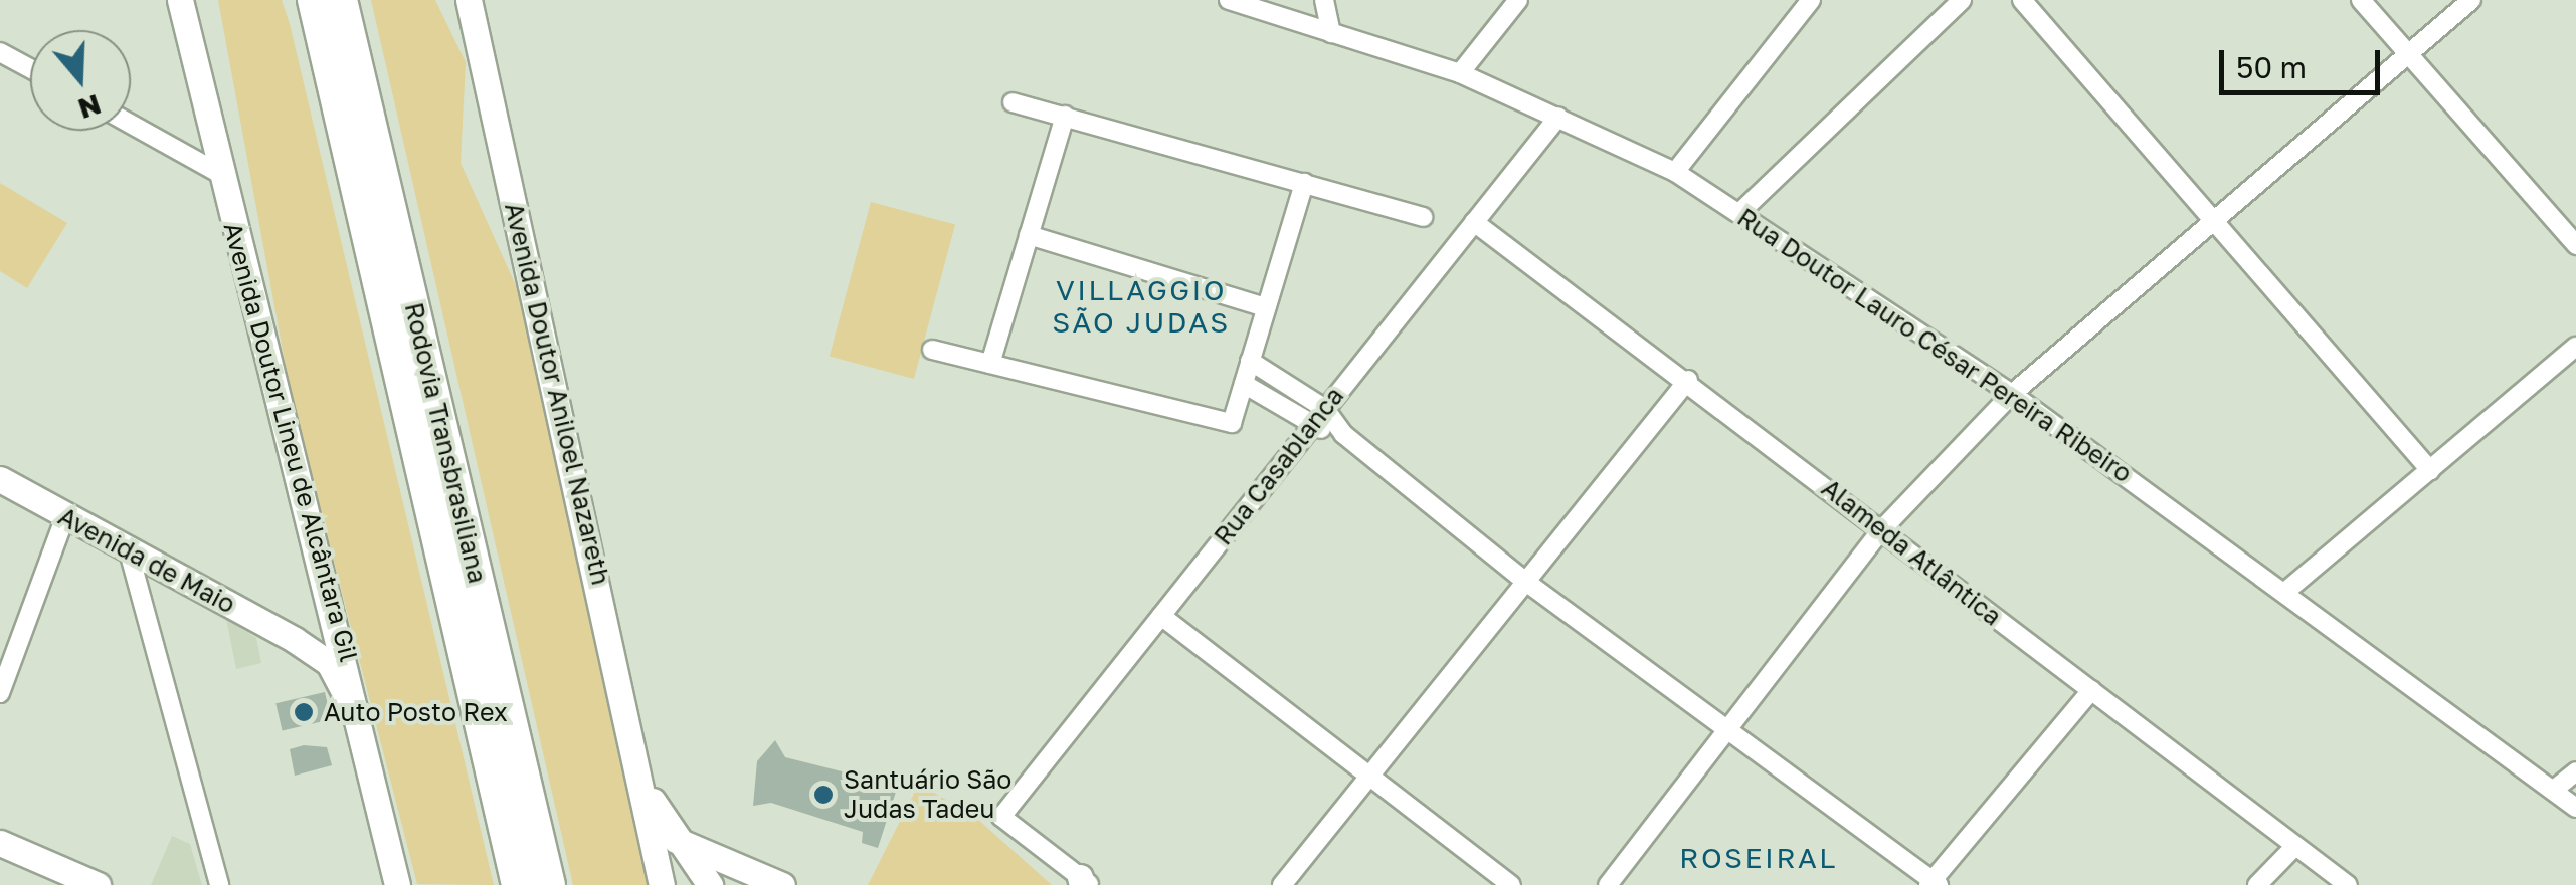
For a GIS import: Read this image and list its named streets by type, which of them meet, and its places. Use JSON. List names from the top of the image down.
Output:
{
  "streets": {
    "highway": ["Rodovia Transbrasiliana"],
    "main road": ["Avenida Doutor Aniloel Nazareth", "Avenida Doutor Lineu de Alcântara Gil", "Avenida de Maio"],
    "street": ["Rua Doutor Lauro César Pereira Ribeiro", "Rua Casablanca", "Alameda Atlântica"]
  },
  "crossings": [
    ["Rua Doutor Lauro César Pereira Ribeiro", "Rua Casablanca"],
    ["Avenida Doutor Lineu de Alcântara Gil", "Avenida de Maio"],
    ["Rua Casablanca", "Alameda Atlântica"]
  ],
  "districts": ["VILLAGGIO SÃO JUDAS", "ROSEIRAL"],
  "places": ["Auto Posto Rex", "Santuário São Judas Tadeu"],
  "scale_bar": "50 m",
  "north": "bottom"
}
